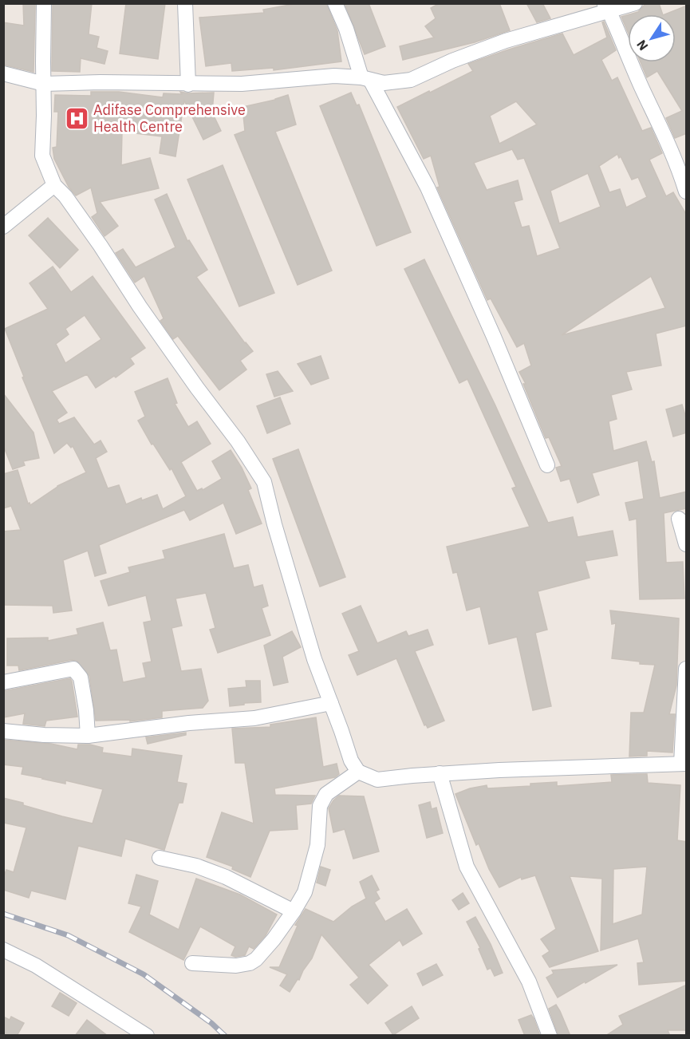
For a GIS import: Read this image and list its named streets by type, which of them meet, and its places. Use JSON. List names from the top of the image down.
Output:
{
  "places": {
    "hospital": ["Adifase Comprehensive Health Centre"]
  },
  "north": "bottom left"
}
